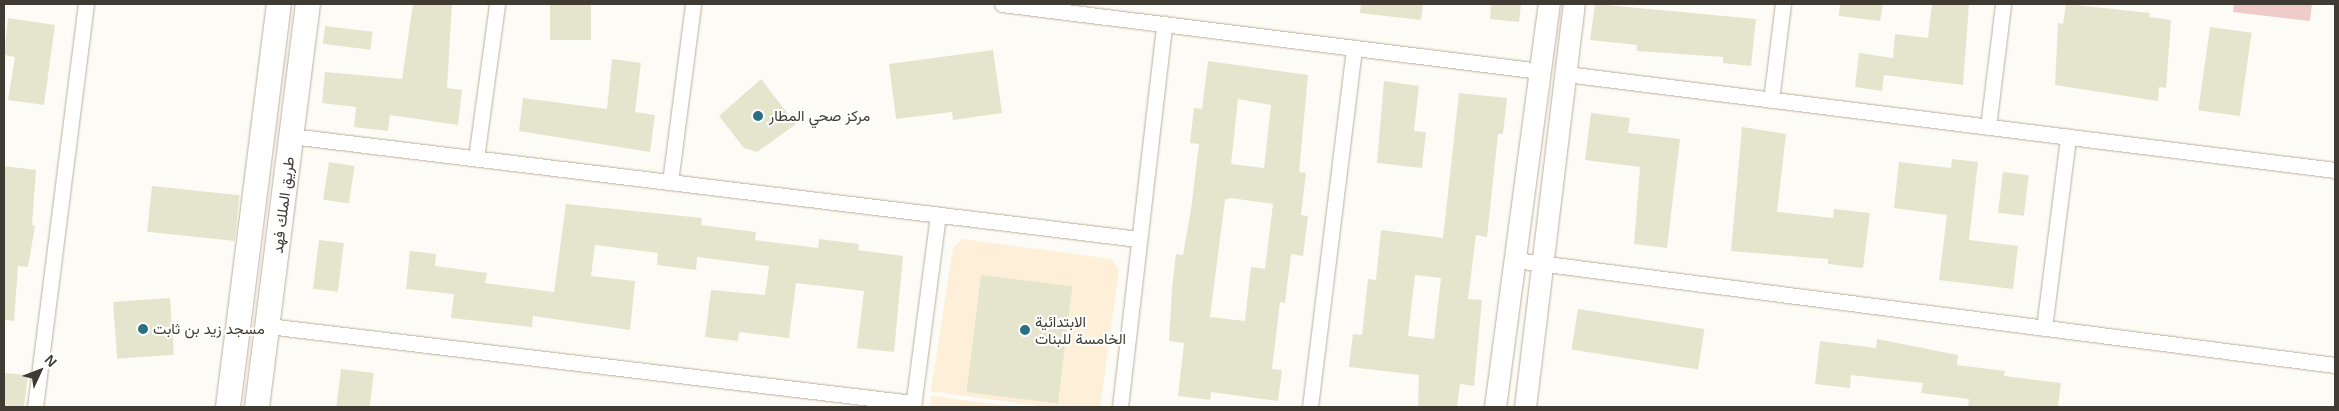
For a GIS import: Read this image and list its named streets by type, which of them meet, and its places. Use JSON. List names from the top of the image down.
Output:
{
  "streets": {
    "main road": ["طريق الملك فهد"]
  },
  "places": ["مركز صحي المطار", "مسجد زيد بن ثابت", "الابتدائية الخامسة للبنات"],
  "north": "top right"
}
